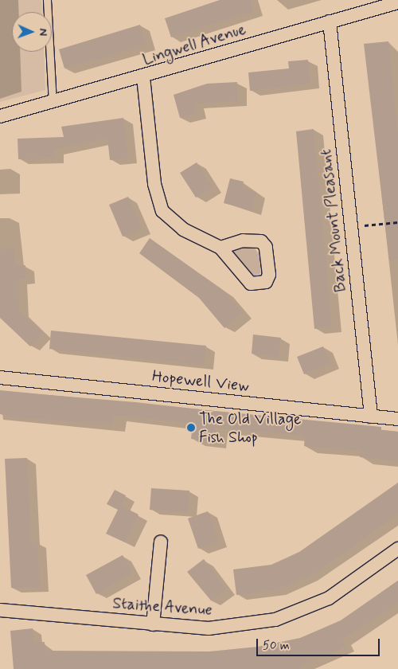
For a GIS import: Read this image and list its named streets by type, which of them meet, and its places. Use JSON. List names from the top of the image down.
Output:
{
  "streets": {
    "street": [
      "Lingwell Avenue",
      "Back Mount Pleasant",
      "Hopewell View",
      "Staithe Avenue"
    ]
  },
  "crossings": [
    ["Lingwell Avenue", "Back Mount Pleasant"],
    ["Back Mount Pleasant", "Hopewell View"]
  ],
  "places": ["The Old Village Fish Shop"],
  "scale_bar": "50 m",
  "north": "right"
}
